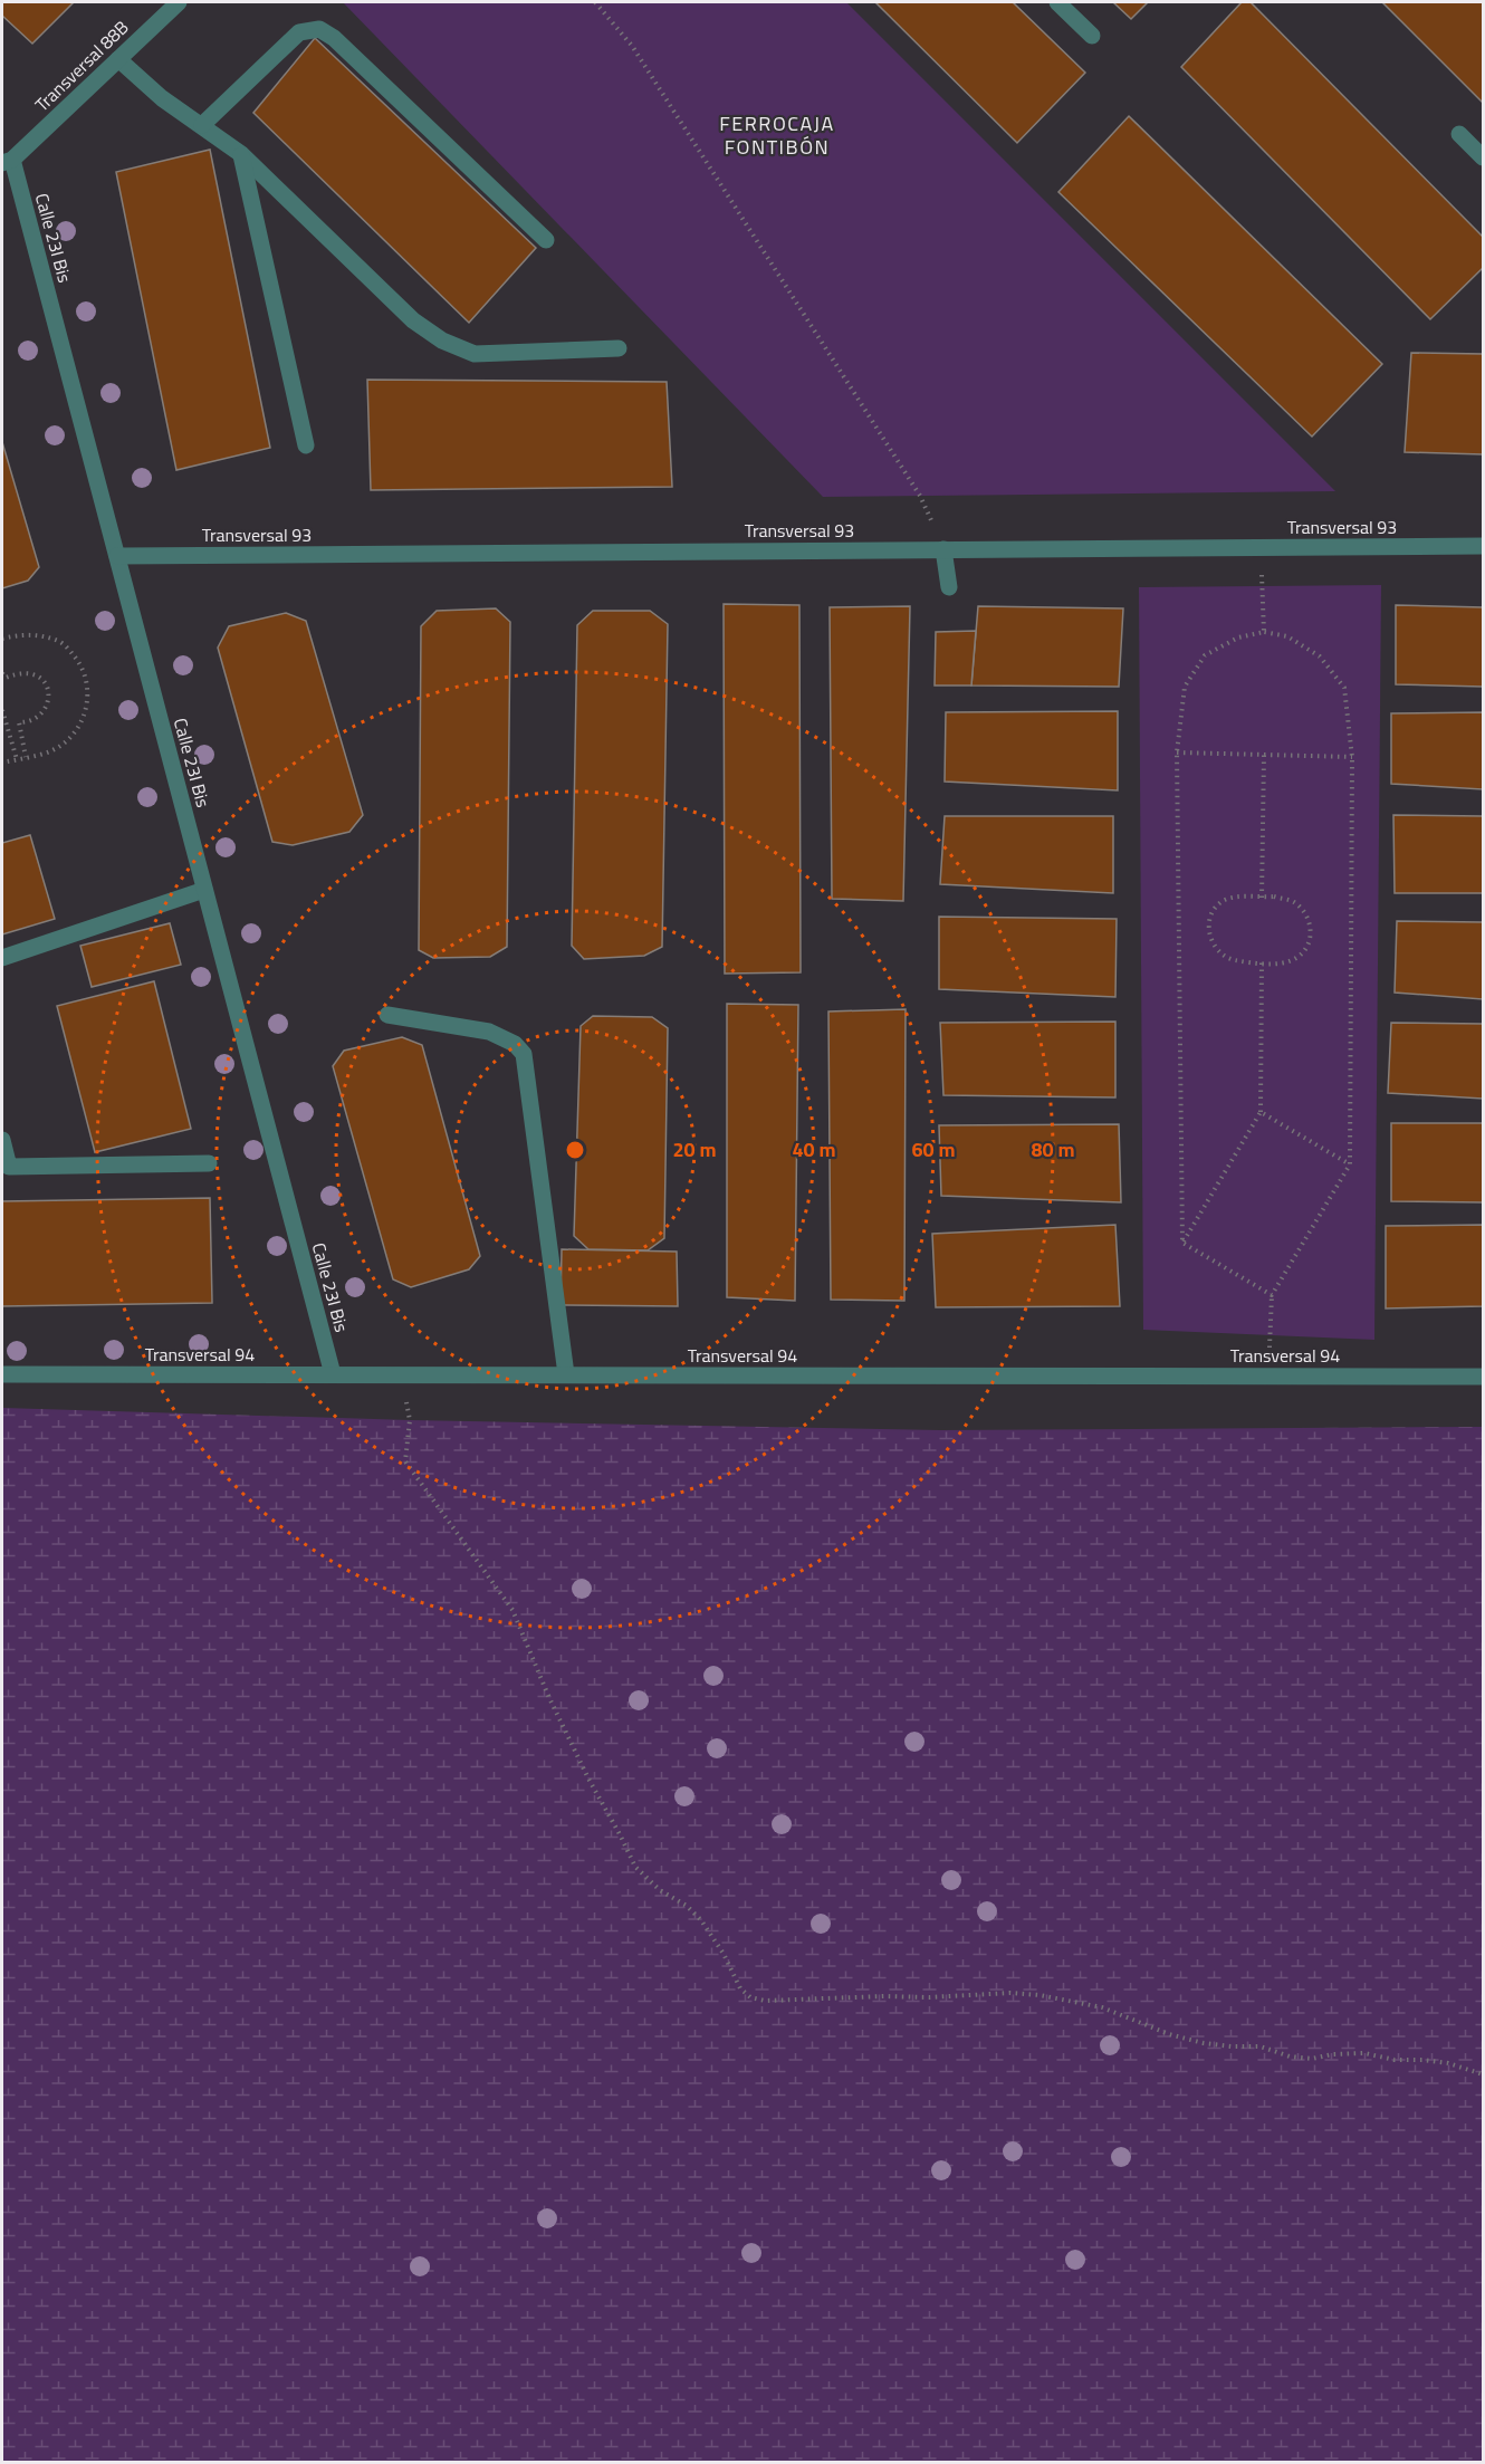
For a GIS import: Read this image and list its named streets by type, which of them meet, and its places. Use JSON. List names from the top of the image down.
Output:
{
  "streets": {
    "street": [
      "Transversal 88B",
      "Calle 23I Bis",
      "Transversal 93",
      "Transversal 94"
    ]
  },
  "crossings": [
    ["Transversal 88B", "Calle 23I Bis"],
    ["Calle 23I Bis", "Transversal 93"],
    ["Calle 23I Bis", "Transversal 94"]
  ],
  "districts": ["FERROCAJA FONTIBÓN"],
  "rings": [
    "20 m",
    "40 m",
    "60 m",
    "80 m"
  ]
}
